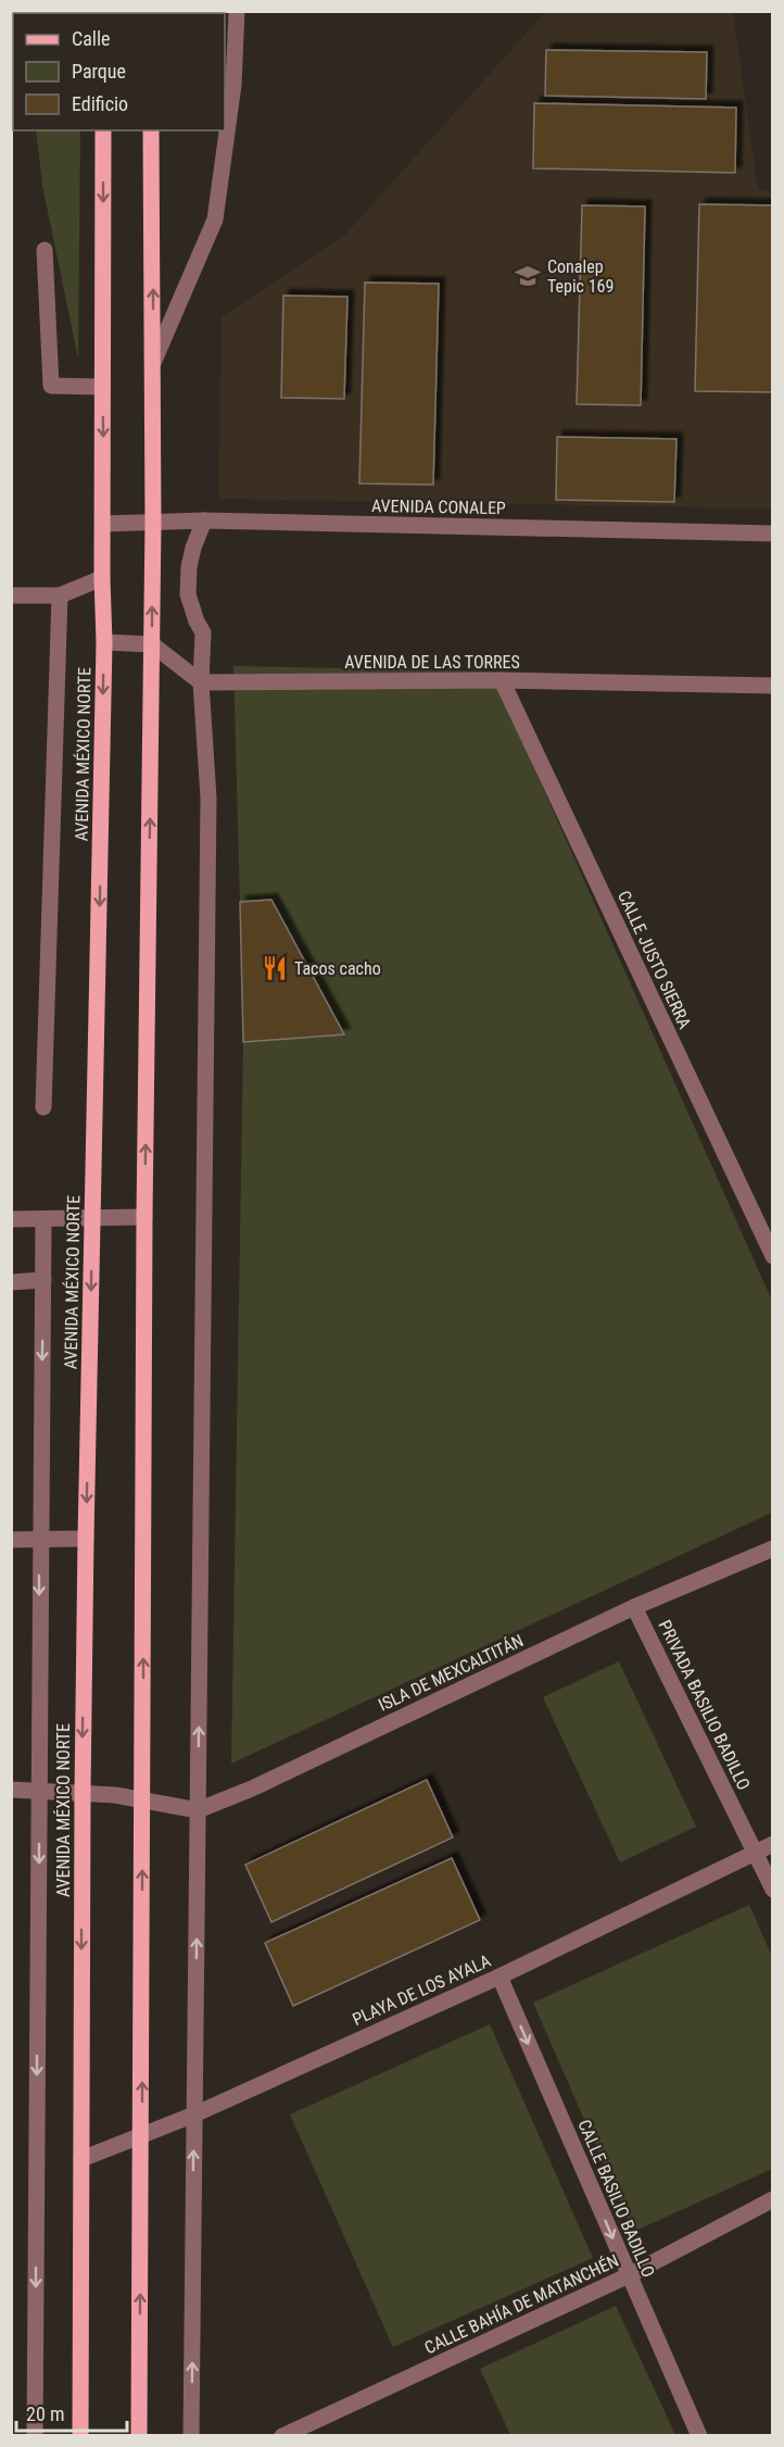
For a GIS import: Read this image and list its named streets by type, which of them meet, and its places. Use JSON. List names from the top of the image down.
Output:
{
  "streets": {
    "main road": ["AVENIDA MÉXICO NORTE"],
    "street": [
      "AVENIDA CONALEP",
      "AVENIDA DE LAS TORRES",
      "CALLE JUSTO SIERRA",
      "ISLA DE MEXCALTITÁN",
      "PRIVADA BASILIO BADILLO",
      "PLAYA DE LOS AYALA",
      "CALLE BASILIO BADILLO",
      "CALLE BAHÍA DE MATANCHÉN"
    ]
  },
  "crossings": [
    ["AVENIDA CONALEP", "AVENIDA MÉXICO NORTE"],
    ["AVENIDA DE LAS TORRES", "CALLE JUSTO SIERRA"],
    ["AVENIDA MÉXICO NORTE", "PLAYA DE LOS AYALA"],
    ["ISLA DE MEXCALTITÁN", "PRIVADA BASILIO BADILLO"],
    ["PRIVADA BASILIO BADILLO", "PLAYA DE LOS AYALA"],
    ["PLAYA DE LOS AYALA", "CALLE BASILIO BADILLO"],
    ["CALLE BASILIO BADILLO", "CALLE BAHÍA DE MATANCHÉN"]
  ],
  "one_way": ["CALLE BASILIO BADILLO"],
  "places": {
    "school or university": ["Conalep Tepic 169"],
    "restaurant": ["Tacos cacho"]
  },
  "legend": ["Calle", "Parque", "Edificio"],
  "scale_bar": "20 m"
}
